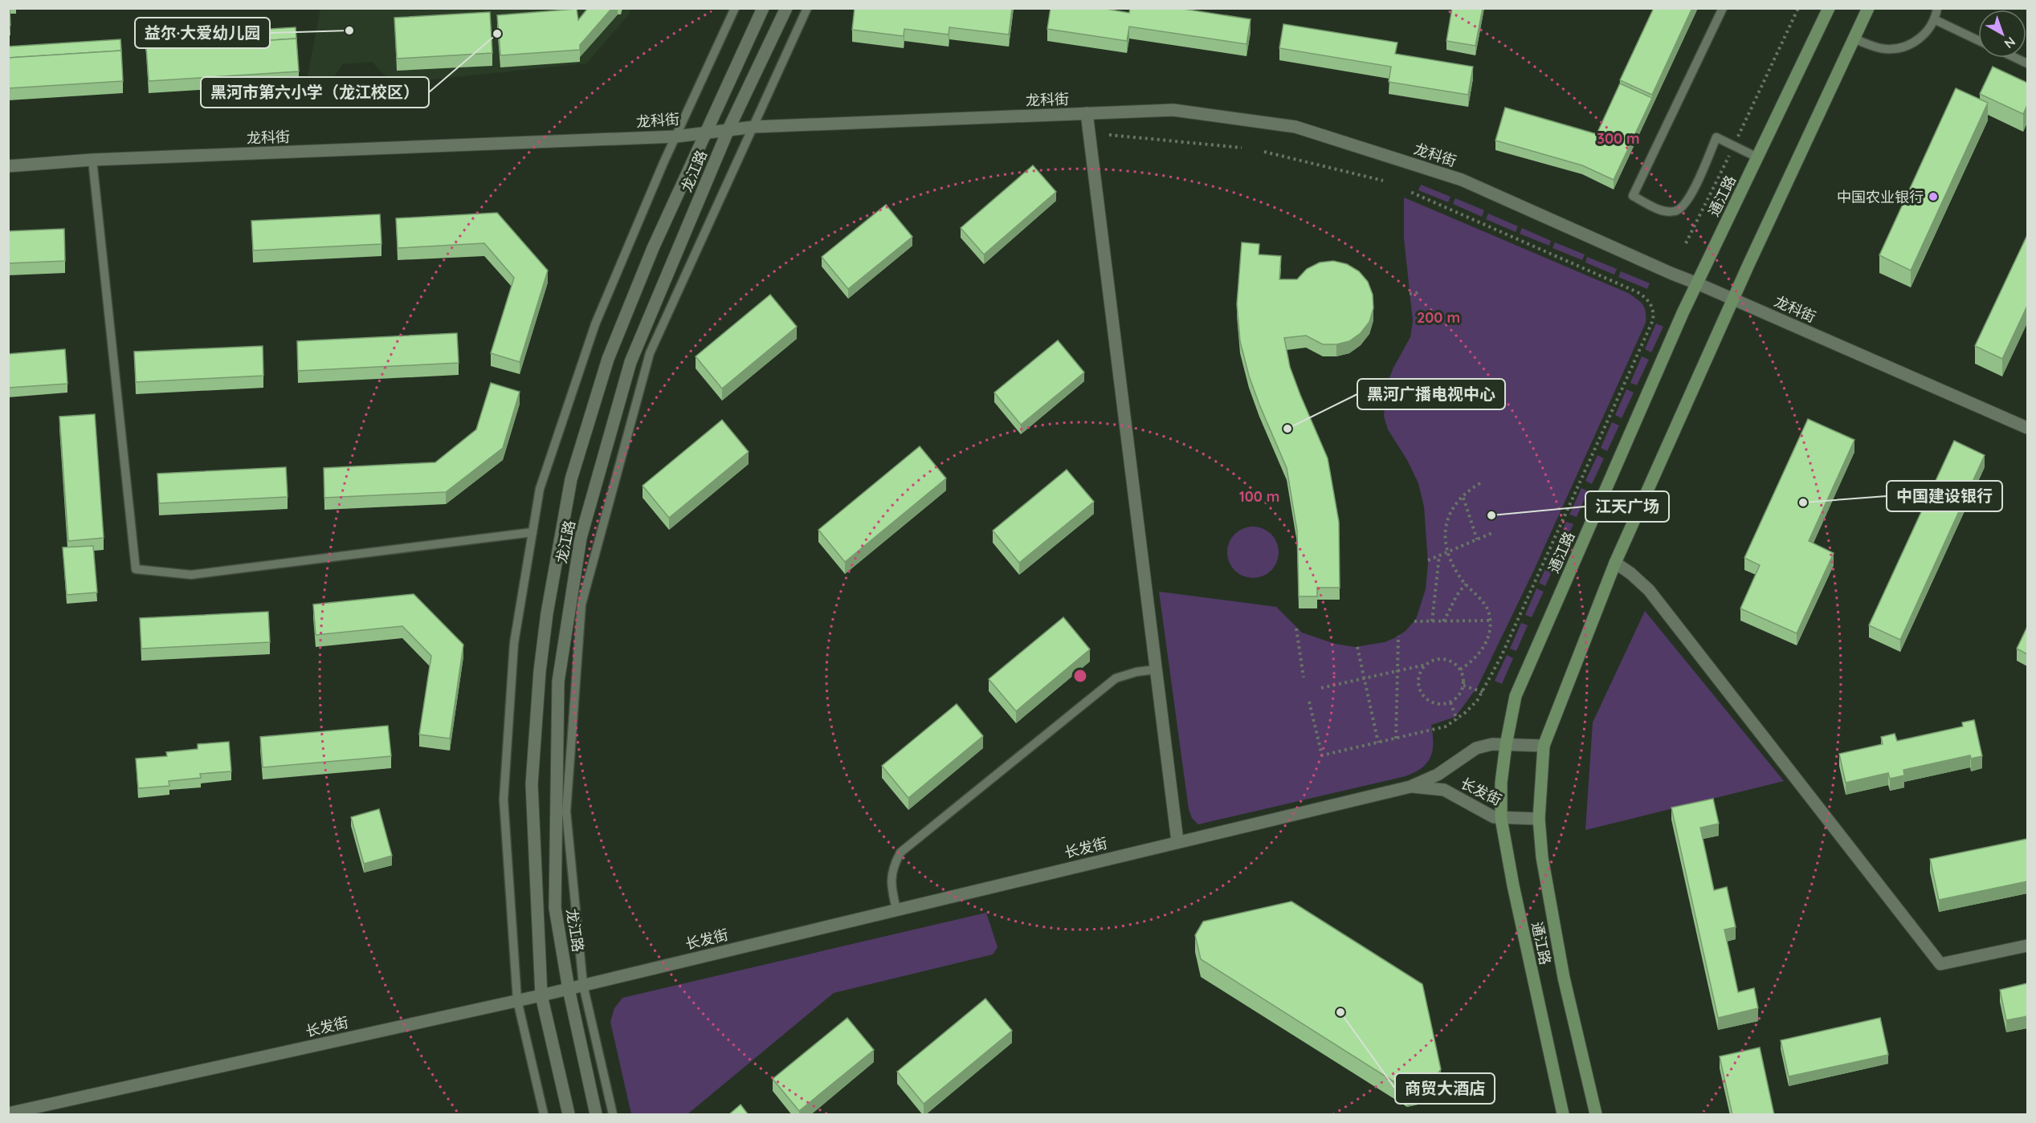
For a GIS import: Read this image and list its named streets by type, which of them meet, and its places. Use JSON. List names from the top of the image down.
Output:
{
  "streets": {
    "main road": ["通江路"],
    "street": ["龙科街", "龙江路", "长发街"]
  },
  "crossings": [
    ["龙科街", "龙江路"],
    ["龙科街", "通江路"],
    ["龙江路", "长发街"],
    ["通江路", "长发街"]
  ],
  "places": [
    "益尔·大爱幼儿园",
    "黑河市第六小学（龙江校区）",
    "中国农业银行",
    "黑河广播电视中心",
    "中国建设银行",
    "江天广场",
    "商贸大酒店"
  ],
  "north": "bottom right",
  "rings": ["300 m", "200 m", "100 m"]
}
